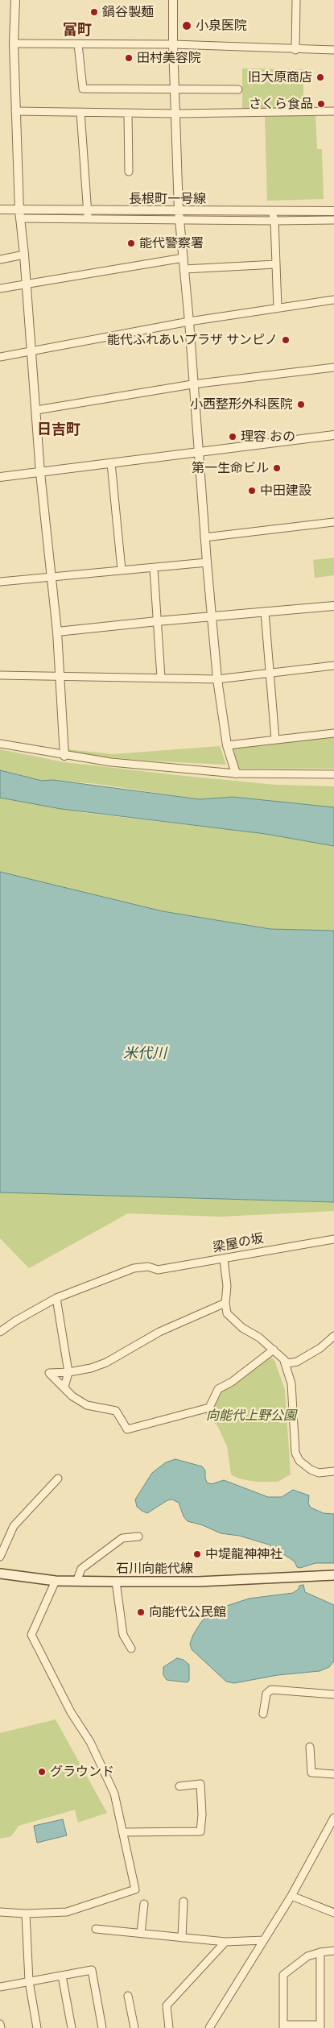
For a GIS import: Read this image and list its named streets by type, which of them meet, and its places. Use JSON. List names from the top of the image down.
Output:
{
  "streets": {
    "main road": ["石川向能代線"],
    "street": ["長根町一号線", "梁屋の坂"]
  },
  "districts": ["富町", "日吉町"],
  "water": ["米代川"],
  "parks": ["向能代上野公園"],
  "places": [
    "鍋谷製麺",
    "小泉医院",
    "田村美容院",
    "旧大原商店",
    "さくら食品",
    "能代警察署",
    "能代ふれあいプラザ サンピノ",
    "小西整形外科医院",
    "理容 おの",
    "第一生命ビル",
    "中田建設",
    "中堤龍神神社",
    "向能代公民館",
    "グラウンド"
  ]
}
